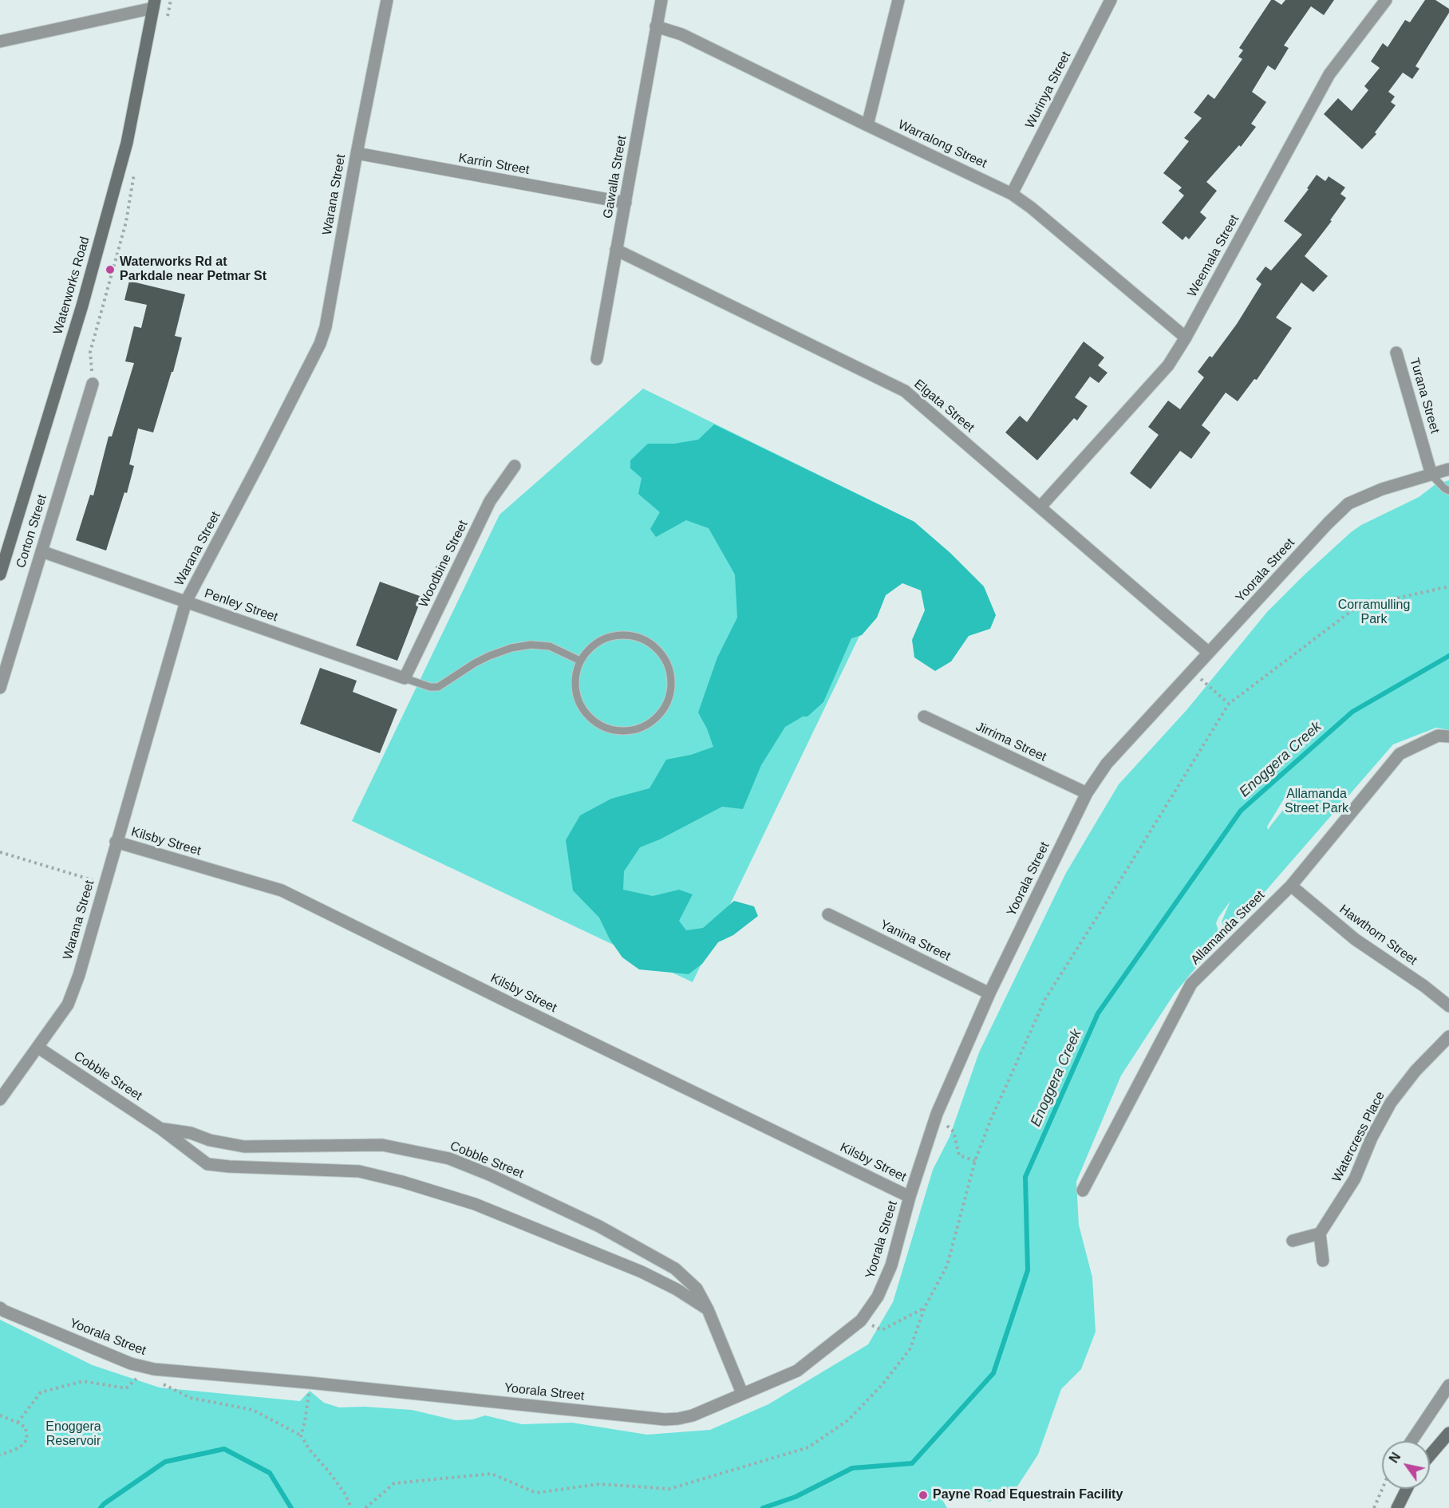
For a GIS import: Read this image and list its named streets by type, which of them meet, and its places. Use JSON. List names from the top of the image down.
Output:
{
  "streets": {
    "main road": ["Waterworks Road"],
    "street": [
      "Wurinya Street",
      "Warralong Street",
      "Karrin Street",
      "Gawalla Street",
      "Warana Street",
      "Weemala Street",
      "Turana Street",
      "Elgata Street",
      "Corton Street",
      "Woodbine Street",
      "Yoorala Street",
      "Penley Street",
      "Jirrima Street",
      "Kilsby Street",
      "Allamanda Street",
      "Hawthorn Street",
      "Yanina Street",
      "Cobble Street",
      "Watercress Place"
    ]
  },
  "crossings": [
    ["Wurinya Street", "Warralong Street"],
    ["Warralong Street", "Gawalla Street"],
    ["Warralong Street", "Weemala Street"],
    ["Karrin Street", "Gawalla Street"],
    ["Karrin Street", "Warana Street"],
    ["Gawalla Street", "Elgata Street"],
    ["Warana Street", "Penley Street"],
    ["Warana Street", "Kilsby Street"],
    ["Warana Street", "Cobble Street"],
    ["Weemala Street", "Elgata Street"],
    ["Turana Street", "Yoorala Street"],
    ["Elgata Street", "Yoorala Street"],
    ["Corton Street", "Penley Street"],
    ["Woodbine Street", "Penley Street"],
    ["Yoorala Street", "Jirrima Street"],
    ["Yoorala Street", "Kilsby Street"],
    ["Yoorala Street", "Yanina Street"],
    ["Yoorala Street", "Cobble Street"],
    ["Allamanda Street", "Hawthorn Street"]
  ],
  "water": ["Enoggera Creek"],
  "parks": ["Corramulling Park", "Allamanda Street Park", "Enoggera Reservoir"],
  "places": ["Waterworks Rd at Parkdale near Petmar St", "Payne Road Equestrain Facility"],
  "north": "top left"
}
